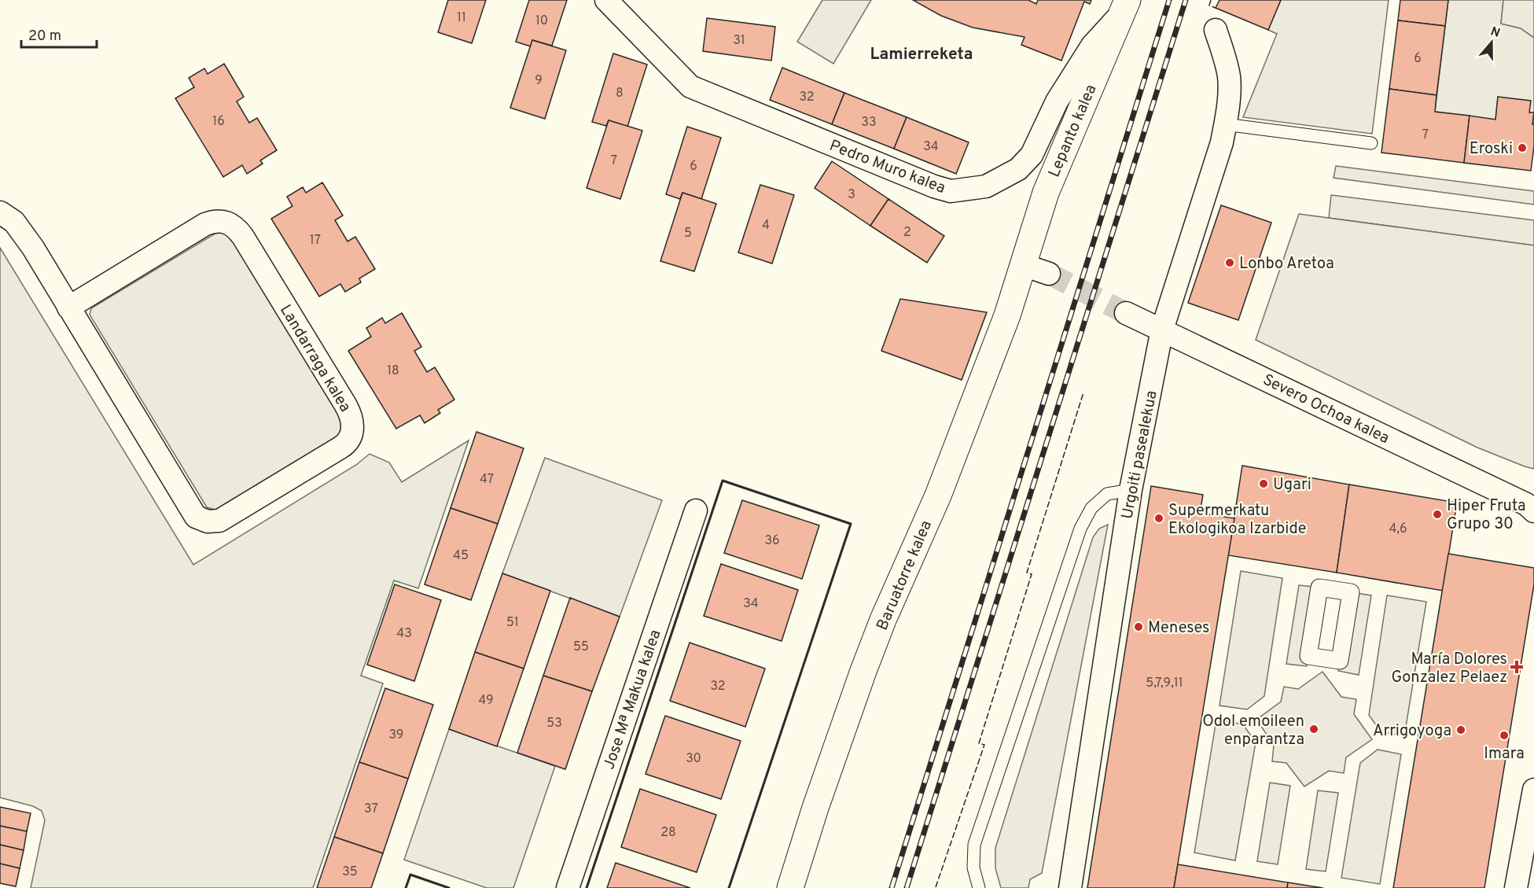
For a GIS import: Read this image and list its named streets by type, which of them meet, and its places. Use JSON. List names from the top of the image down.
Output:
{
  "streets": {
    "main road": ["Lepanto kalea", "Baruatorre kalea"],
    "street": [
      "Pedro Muro kalea",
      "Landarraga kalea",
      "Severo Ochoa kalea",
      "Urgoiti pasealekua",
      "Jose Mª Makua kalea"
    ]
  },
  "crossings": [
    ["Lepanto kalea", "Pedro Muro kalea"],
    ["Lepanto kalea", "Baruatorre kalea"],
    ["Severo Ochoa kalea", "Urgoiti pasealekua"]
  ],
  "districts": ["Lamierreketa"],
  "places": {
    "other": [
      "Eroski",
      "Lonbo Aretoa",
      "Ugari",
      "Hiper Fruta Grupo 30",
      "Supermerkatu Ekologikoa Izarbide",
      "Meneses",
      "Odol emoileen enparantza",
      "Arrigoyoga",
      "Imara"
    ],
    "health": ["María Dolores Gonzalez Pelaez"]
  },
  "house_numbers": [
    "11",
    "10",
    "31",
    "6",
    "9",
    "8",
    "32",
    "16",
    "33",
    "7",
    "34",
    "7",
    "6",
    "3",
    "4",
    "2",
    "5",
    "17",
    "18",
    "47",
    "4,6",
    "36",
    "45",
    "34",
    "51",
    "43",
    "55",
    "5,7,9,11",
    "32",
    "49",
    "53",
    "39",
    "30",
    "37",
    "28",
    "35"
  ],
  "scale_bar": "20 m",
  "north": "top"
}
